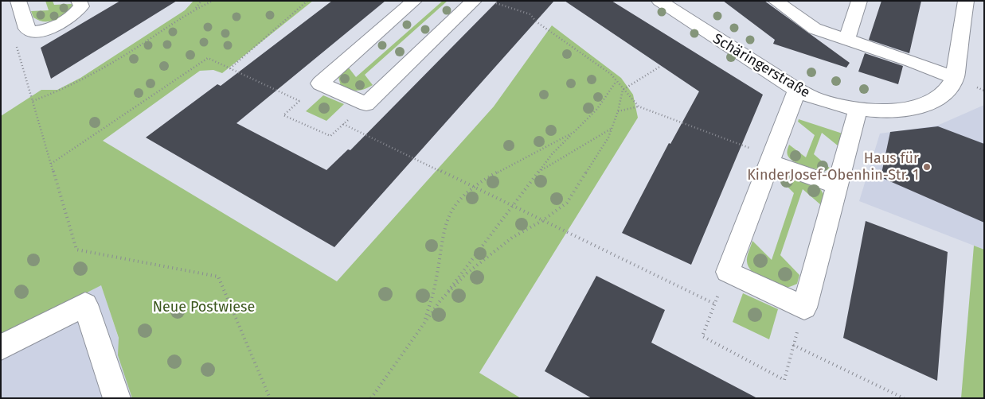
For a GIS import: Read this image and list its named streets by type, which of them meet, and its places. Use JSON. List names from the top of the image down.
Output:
{
  "streets": {
    "street": ["Schäringerstraße"]
  },
  "parks": ["Neue Postwiese"],
  "places": ["Haus für KinderJosef-Obenhin-Str. 1"]
}
